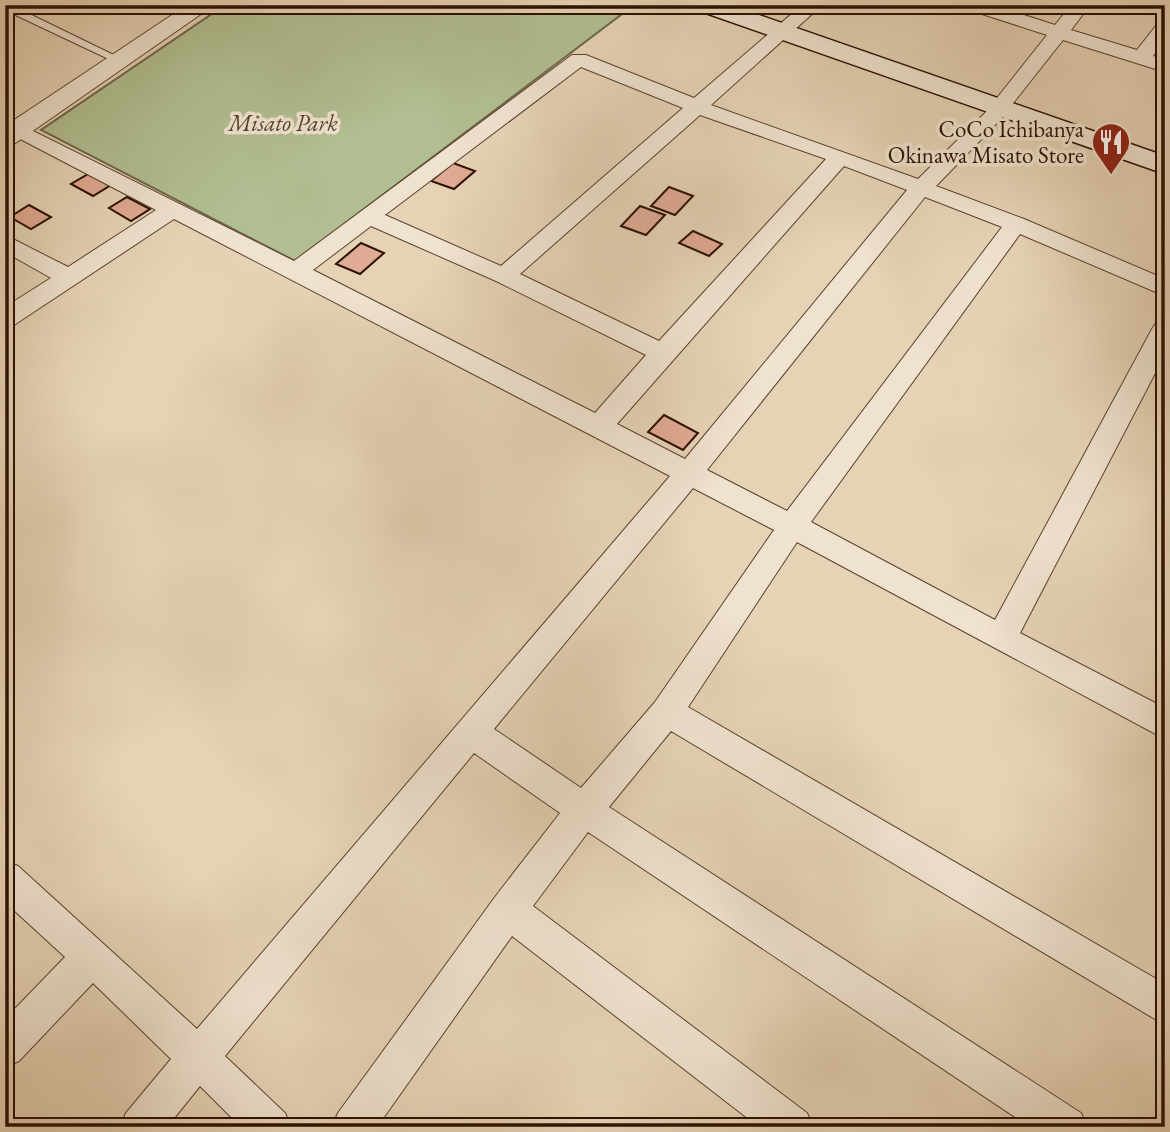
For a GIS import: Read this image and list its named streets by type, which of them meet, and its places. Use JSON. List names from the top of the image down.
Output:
{
  "parks": ["Misato Park"],
  "places": {
    "restaurant": ["CoCo Ichibanya Okinawa Misato Store"]
  }
}
